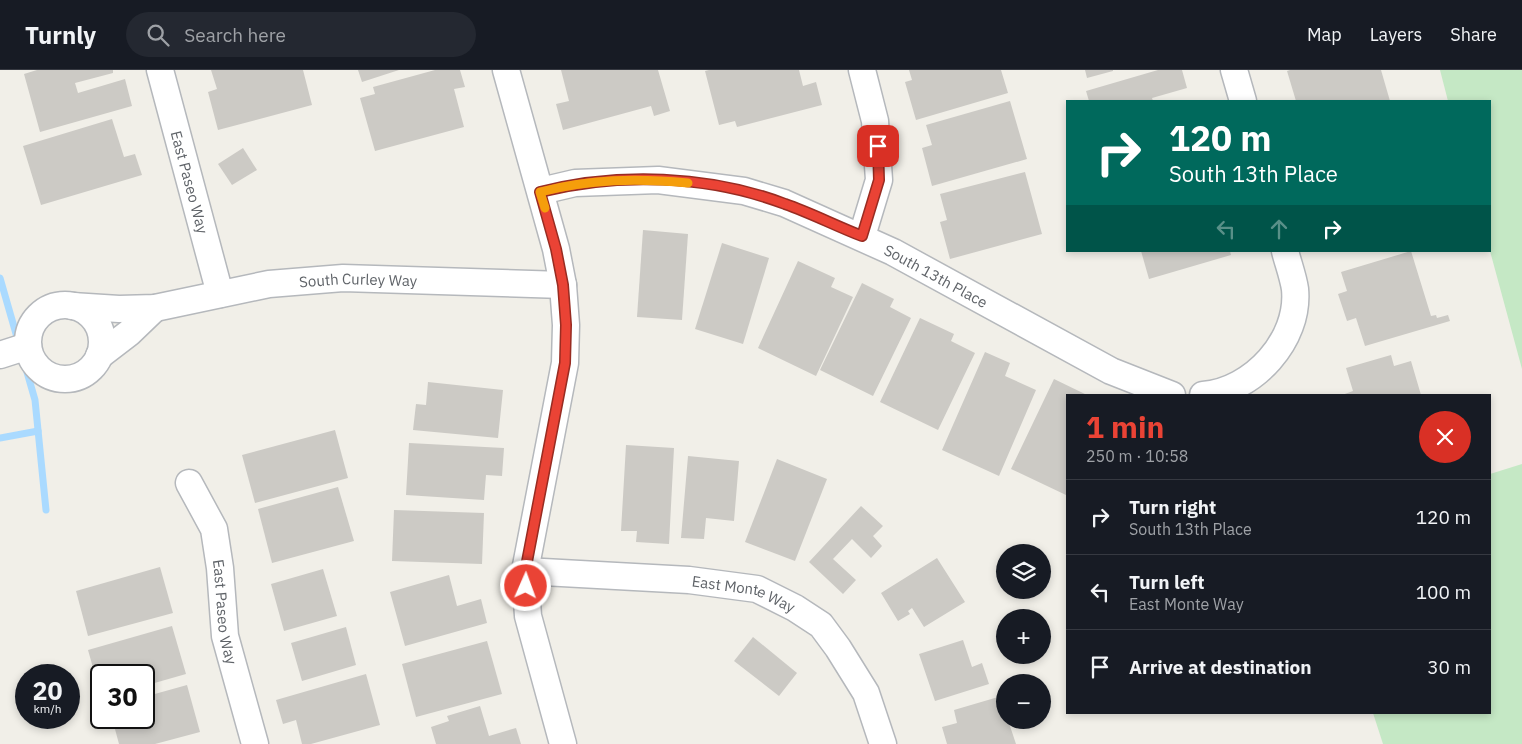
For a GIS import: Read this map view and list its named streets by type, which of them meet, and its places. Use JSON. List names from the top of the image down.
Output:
{
  "streets": {
    "street": [
      "East Paseo Way",
      "South 13th Place",
      "South Curley Way",
      "East Monte Way"
    ]
  },
  "crossings": [
    ["East Paseo Way", "South Curley Way"]
  ],
  "page": {
    "header": "Turnly",
    "search": "Search here",
    "nav": ["Map", "Layers", "Share"],
    "turn": ["120 m", "South 13th Place"],
    "heading": ["1 min", "250 m · 10:58"],
    "list": [
      {
        "name": "Turn right",
        "note": "South 13th Place",
        "value": "120 m"
      },
      {
        "name": "Turn left",
        "note": "East Monte Way",
        "value": "100 m"
      },
      {
        "name": "Arrive at destination",
        "value": "30 m"
      }
    ],
    "map_buttons": ["+", "−"],
    "speed": "20 km/h",
    "limit": "30"
  }
}
